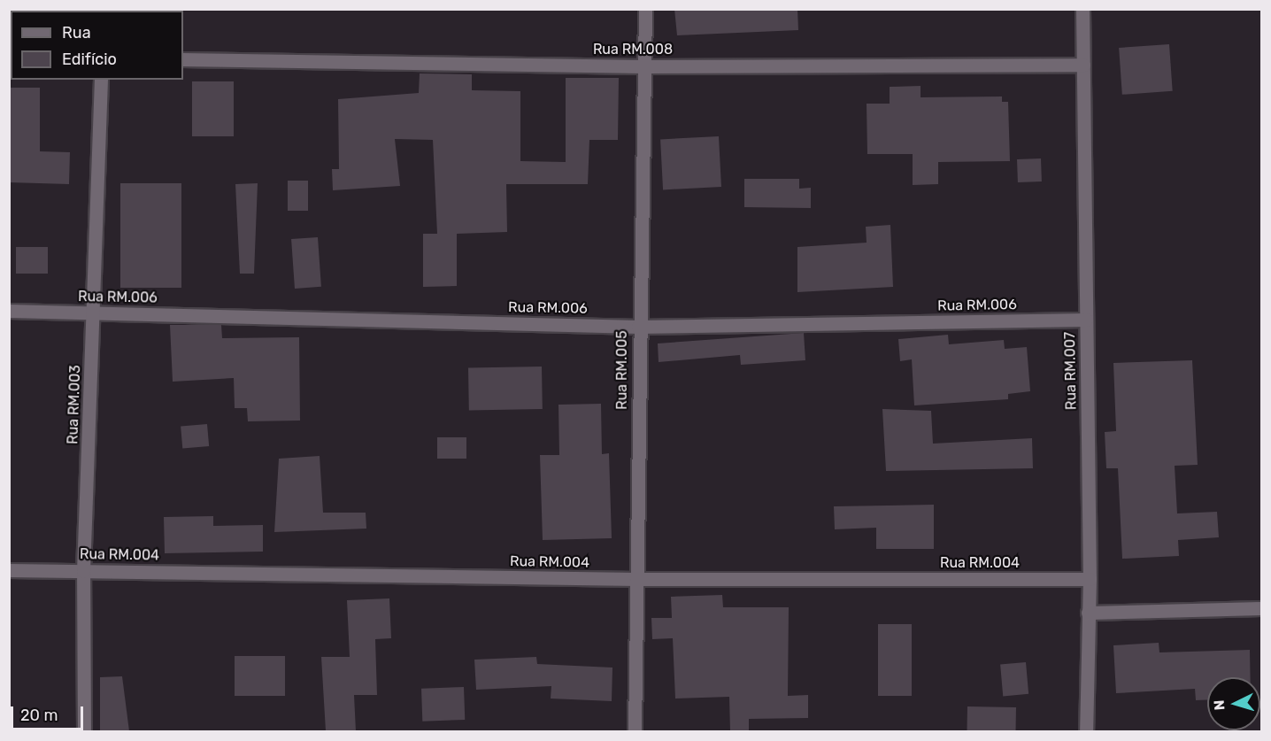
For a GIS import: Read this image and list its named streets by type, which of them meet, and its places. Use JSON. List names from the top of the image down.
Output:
{
  "streets": {
    "street": [
      "Rua RM.008",
      "Rua RM.006",
      "Rua RM.005",
      "Rua RM.007",
      "Rua RM.003",
      "Rua RM.004"
    ]
  },
  "crossings": [
    ["Rua RM.008", "Rua RM.005"],
    ["Rua RM.008", "Rua RM.007"],
    ["Rua RM.006", "Rua RM.005"],
    ["Rua RM.006", "Rua RM.007"],
    ["Rua RM.006", "Rua RM.003"],
    ["Rua RM.005", "Rua RM.004"],
    ["Rua RM.007", "Rua RM.004"],
    ["Rua RM.003", "Rua RM.004"]
  ],
  "legend": ["Rua", "Edifício"],
  "scale_bar": "20 m",
  "north": "left"
}
